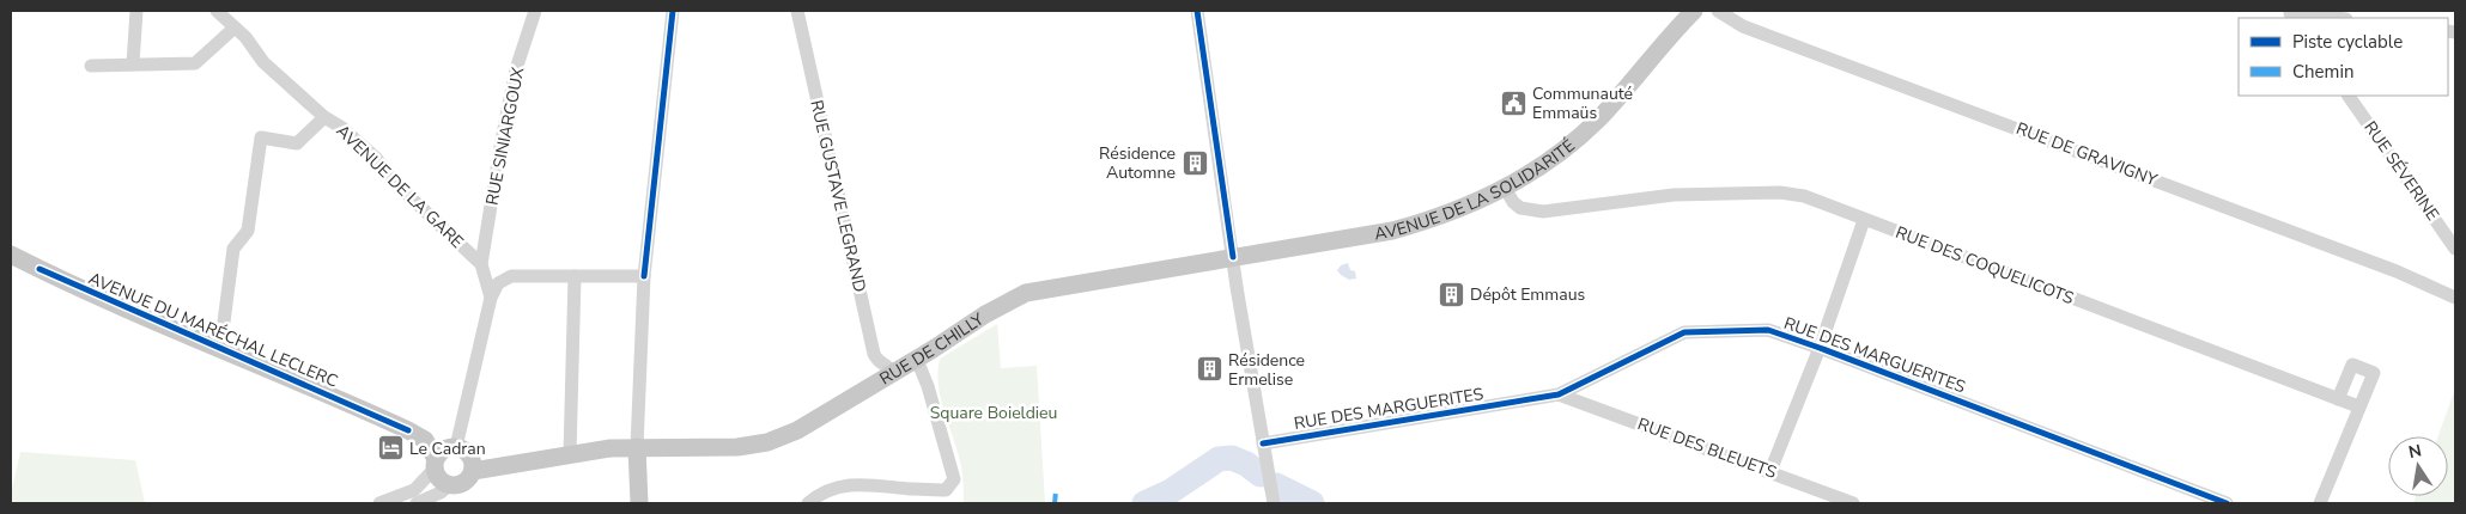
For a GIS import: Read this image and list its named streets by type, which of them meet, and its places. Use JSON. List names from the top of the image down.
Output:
{
  "streets": {
    "main road": ["AVENUE DE LA SOLIDARITÉ", "AVENUE DU MARÉCHAL LECLERC", "RUE DE CHILLY"],
    "street": [
      "RUE SINIARGOUX",
      "RUE DE GRAVIGNY",
      "RUE SÉVERINE",
      "AVENUE DE LA GARE",
      "RUE GUSTAVE LEGRAND",
      "RUE DES COQUELICOTS",
      "RUE DES MARGUERITES",
      "RUE DES BLEUETS"
    ]
  },
  "crossings": [
    ["RUE SINIARGOUX", "AVENUE DE LA GARE"],
    ["AVENUE DE LA SOLIDARITÉ", "RUE DES COQUELICOTS"],
    ["AVENUE DE LA SOLIDARITÉ", "RUE DE CHILLY"],
    ["RUE GUSTAVE LEGRAND", "RUE DE CHILLY"],
    ["RUE DES MARGUERITES", "RUE DES BLEUETS"]
  ],
  "parks": ["Square Boieldieu"],
  "places": {
    "public building": ["Communauté Emmaüs"],
    "building": ["Résidence Automne", "Dépôt Emmaus", "Résidence Ermelise"],
    "hotel": ["Le Cadran"]
  },
  "legend": ["Piste cyclable", "Chemin"],
  "north": "top"
}
